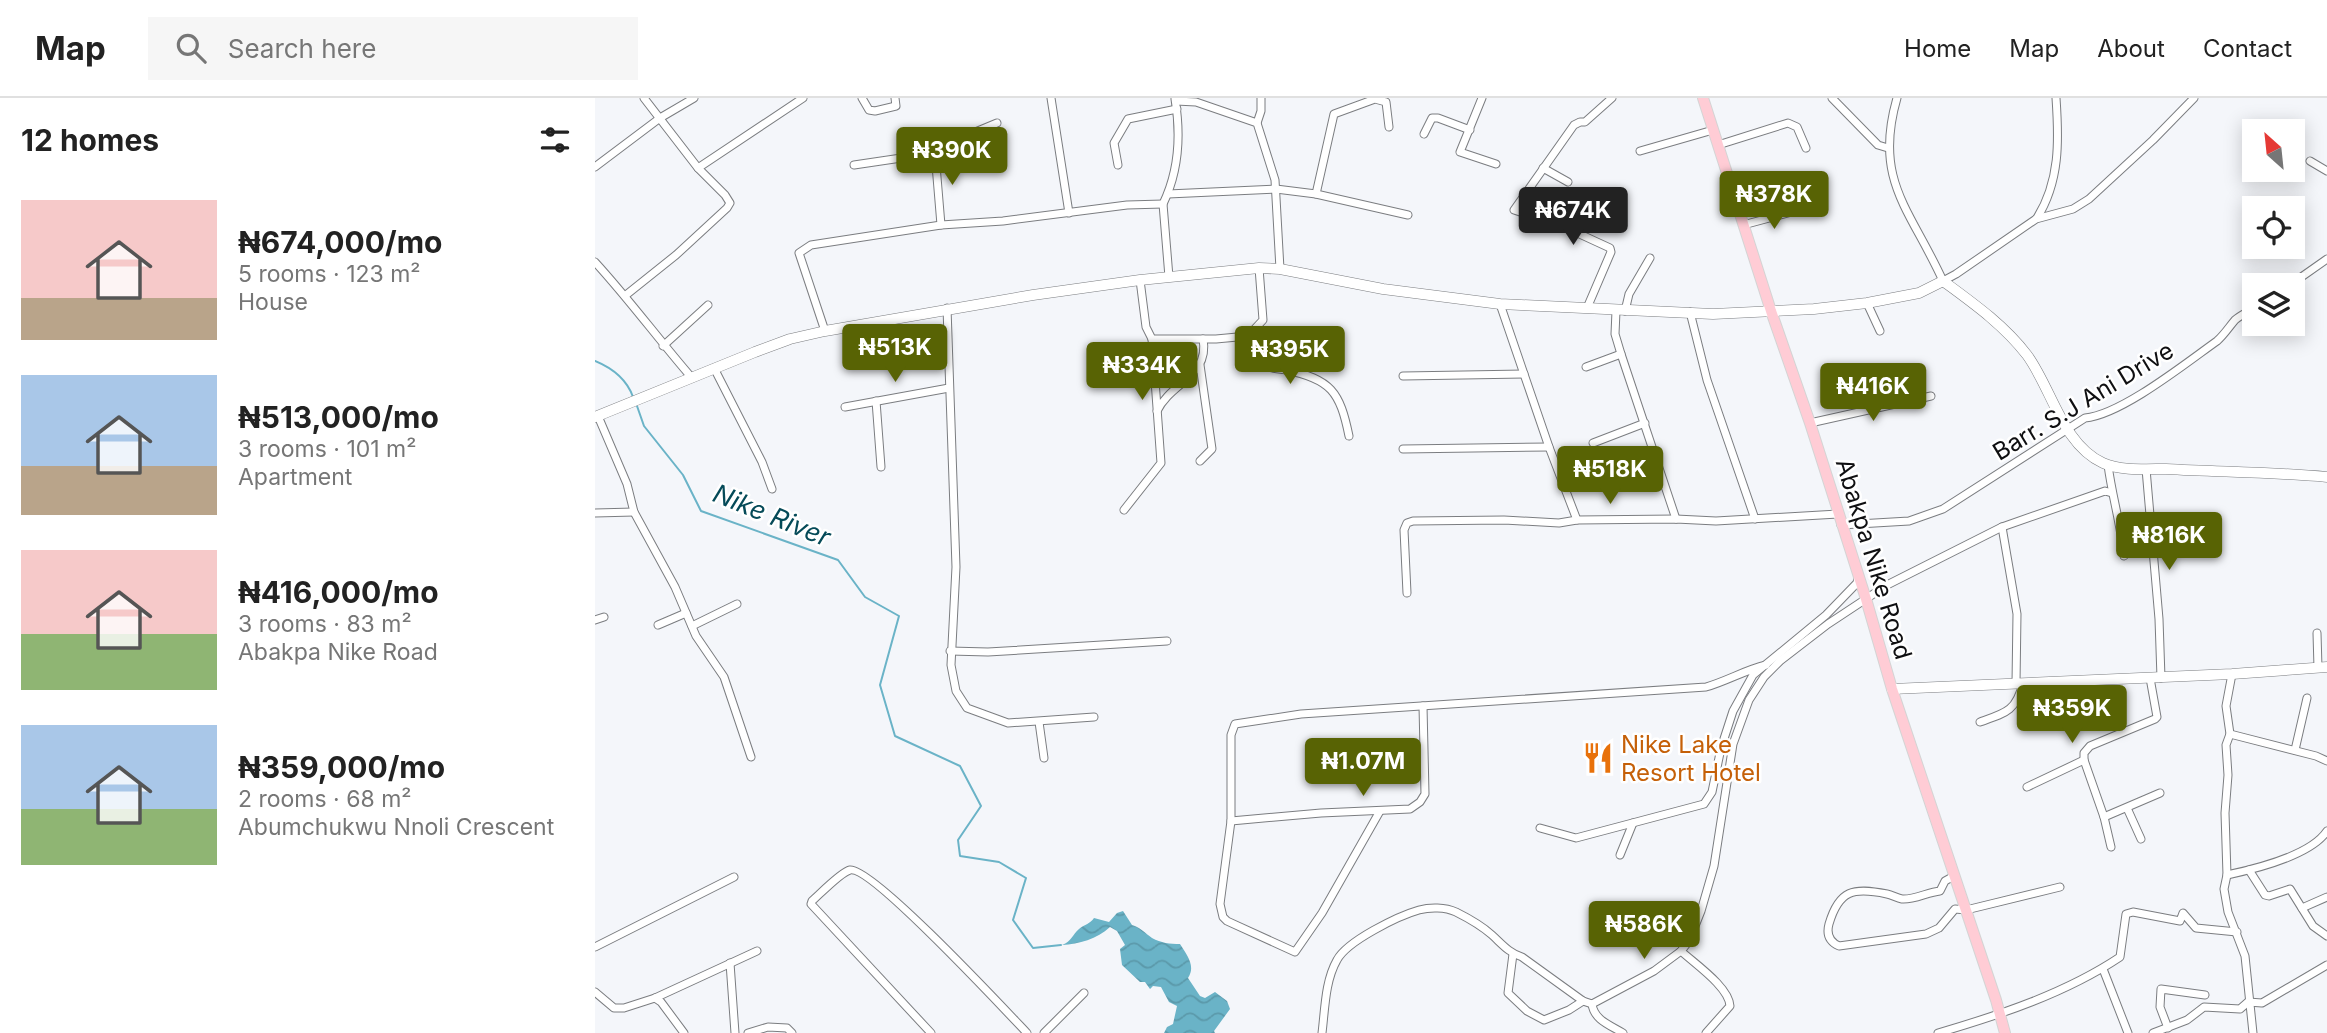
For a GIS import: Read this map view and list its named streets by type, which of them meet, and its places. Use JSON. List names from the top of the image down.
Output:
{
  "streets": {
    "main road": ["Abakpa Nike Road"],
    "street": ["Barr. S.J Ani Drive"]
  },
  "crossings": [
    ["Barr. S.J Ani Drive", "Abakpa Nike Road"]
  ],
  "water": ["Nike River"],
  "places": {
    "restaurant": ["Nike Lake Resort Hotel"]
  },
  "north": "top left",
  "page": {
    "header": "Map",
    "search": "Search here",
    "nav": [
      "Home",
      "Map",
      "About",
      "Contact"
    ],
    "heading": "12 homes",
    "price": [
      "₦390K",
      "₦378K",
      "₦674K",
      "₦513K",
      "₦395K",
      "₦334K",
      "₦416K",
      "₦518K",
      "₦816K",
      "₦359K",
      "₦1.07M",
      "₦586K"
    ],
    "list": [
      {
        "name": "₦674,000/mo",
        "note": "5 rooms · 123 m² · House"
      },
      {
        "name": "₦513,000/mo",
        "note": "3 rooms · 101 m² · Apartment"
      },
      {
        "name": "₦416,000/mo",
        "note": "3 rooms · 83 m² · Abakpa Nike Road"
      },
      {
        "name": "₦359,000/mo",
        "note": "2 rooms · 68 m² · Abumchukwu Nnoli Crescent"
      }
    ]
  }
}
